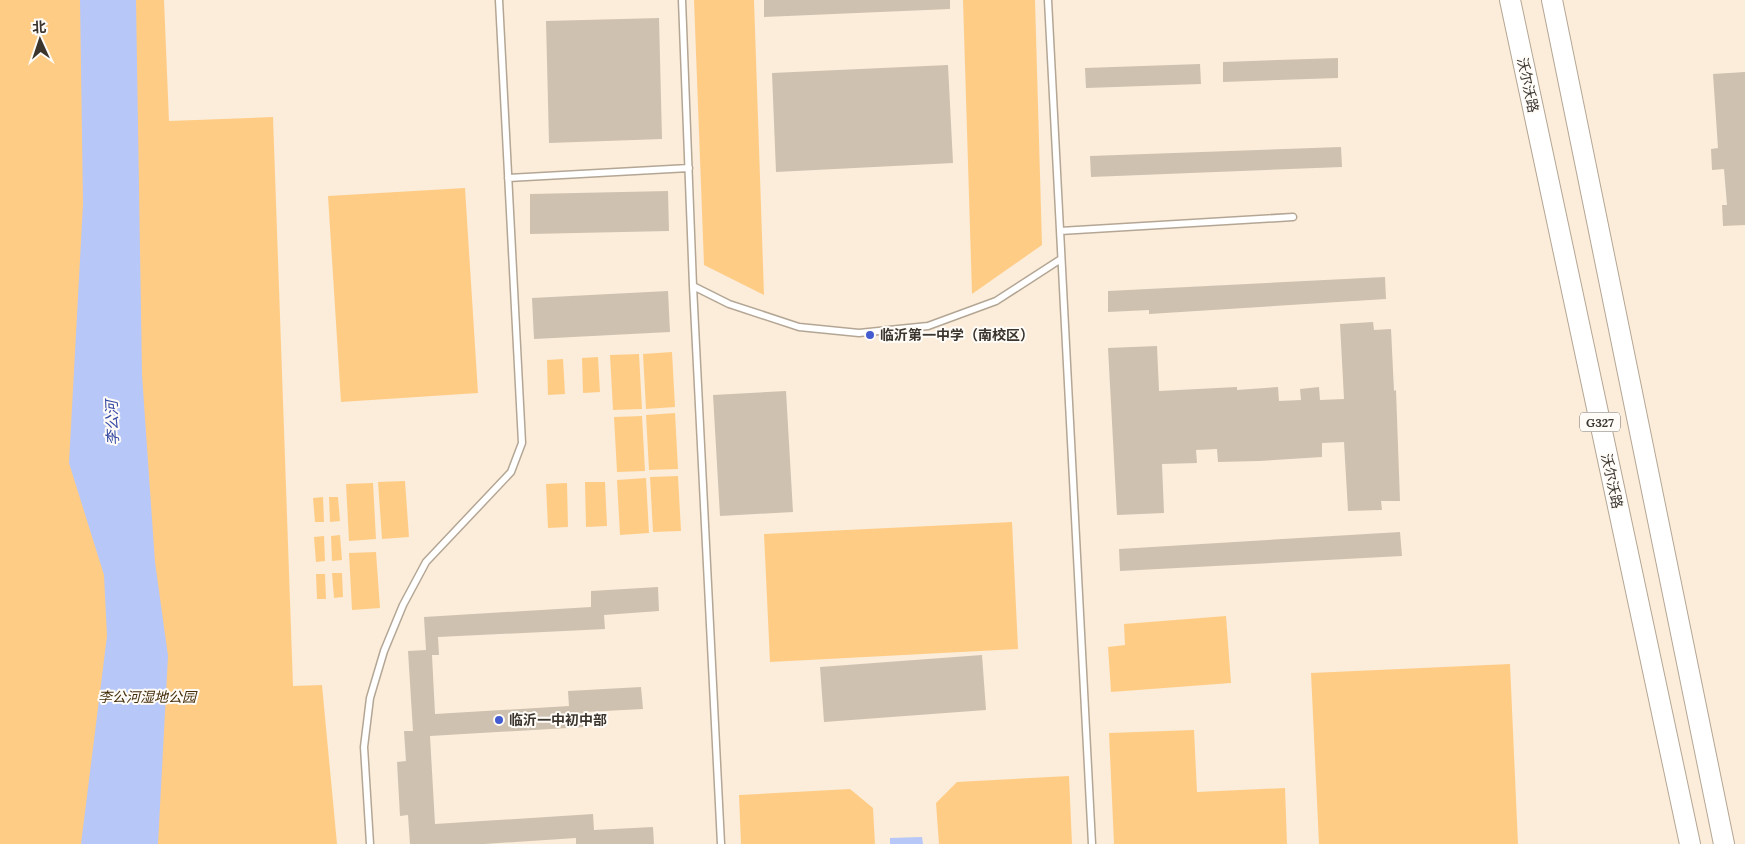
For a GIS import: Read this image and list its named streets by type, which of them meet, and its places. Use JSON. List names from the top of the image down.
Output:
{
  "streets": {
    "highway": ["沃尔沃路", "G327"]
  },
  "water": ["李公河"],
  "parks": ["李公河湿地公园"],
  "places": ["临沂第一中学（南校区）", "临沂一中初中部"],
  "north": "top"
}
